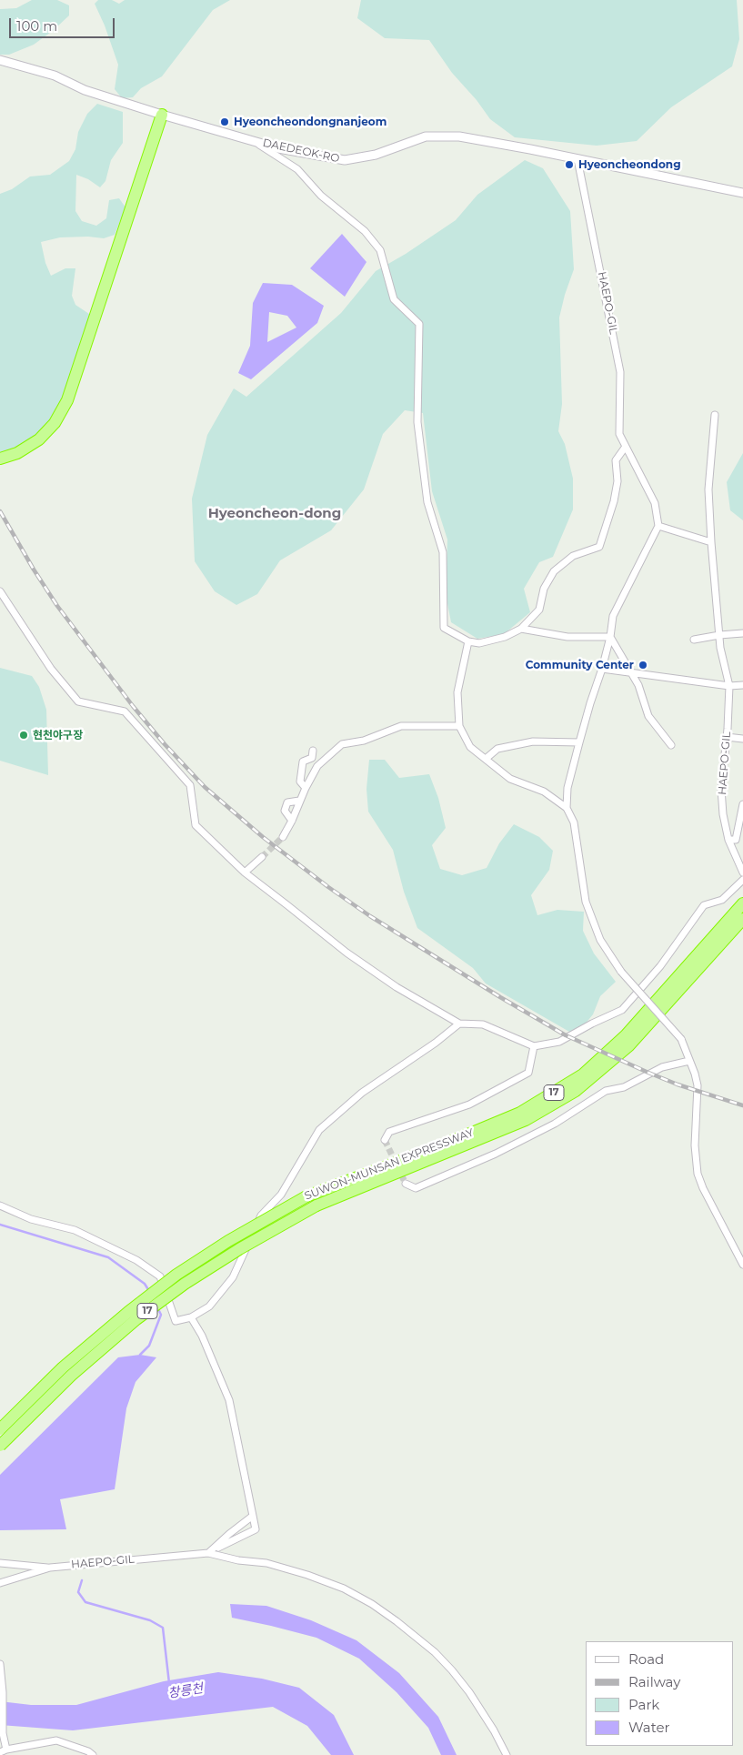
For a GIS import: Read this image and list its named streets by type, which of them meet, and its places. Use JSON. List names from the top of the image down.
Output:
{
  "streets": {
    "highway": ["17", "SUWON-MUNSAN EXPRESSWAY"],
    "street": ["DAEDEOK-RO", "HAEPO-GIL"]
  },
  "crossings": [
    ["DAEDEOK-RO", "HAEPO-GIL"]
  ],
  "districts": ["Hyeoncheon-dong"],
  "water": ["창릉천"],
  "places": [
    "Hyeoncheondongnanjeom",
    "Hyeoncheondong",
    "Community Center",
    "현천야구장"
  ],
  "legend": [
    "Road",
    "Railway",
    "Park",
    "Water"
  ],
  "scale_bar": "100 m"
}
